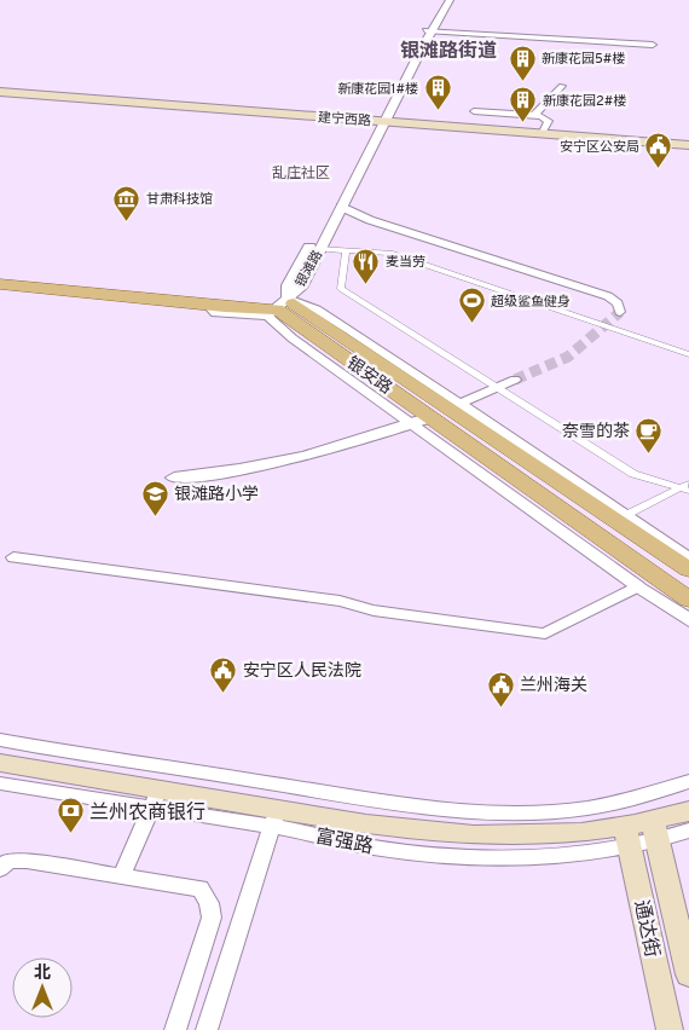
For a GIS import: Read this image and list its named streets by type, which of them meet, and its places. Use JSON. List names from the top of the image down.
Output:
{
  "streets": {
    "main road": [
      "建宁西路",
      "银安路",
      "富强路",
      "通达街"
    ],
    "street": ["银滩路"]
  },
  "crossings": [
    ["建宁西路", "银滩路"],
    ["银滩路", "银安路"],
    ["富强路", "通达街"]
  ],
  "districts": ["银滩路街道", "乱庄社区"],
  "places": {
    "building": ["新康花园5#楼", "新康花园1#楼", "新康花园2#楼"],
    "public building": ["安宁区公安局", "安宁区人民法院", "兰州海关"],
    "museum": ["甘肃科技馆"],
    "restaurant": ["麦当劳"],
    "sports": ["超级鲨鱼健身"],
    "cafe": ["奈雪的茶"],
    "school or university": ["银滩路小学"],
    "bank": ["兰州农商银行"]
  },
  "north": "top"
}
